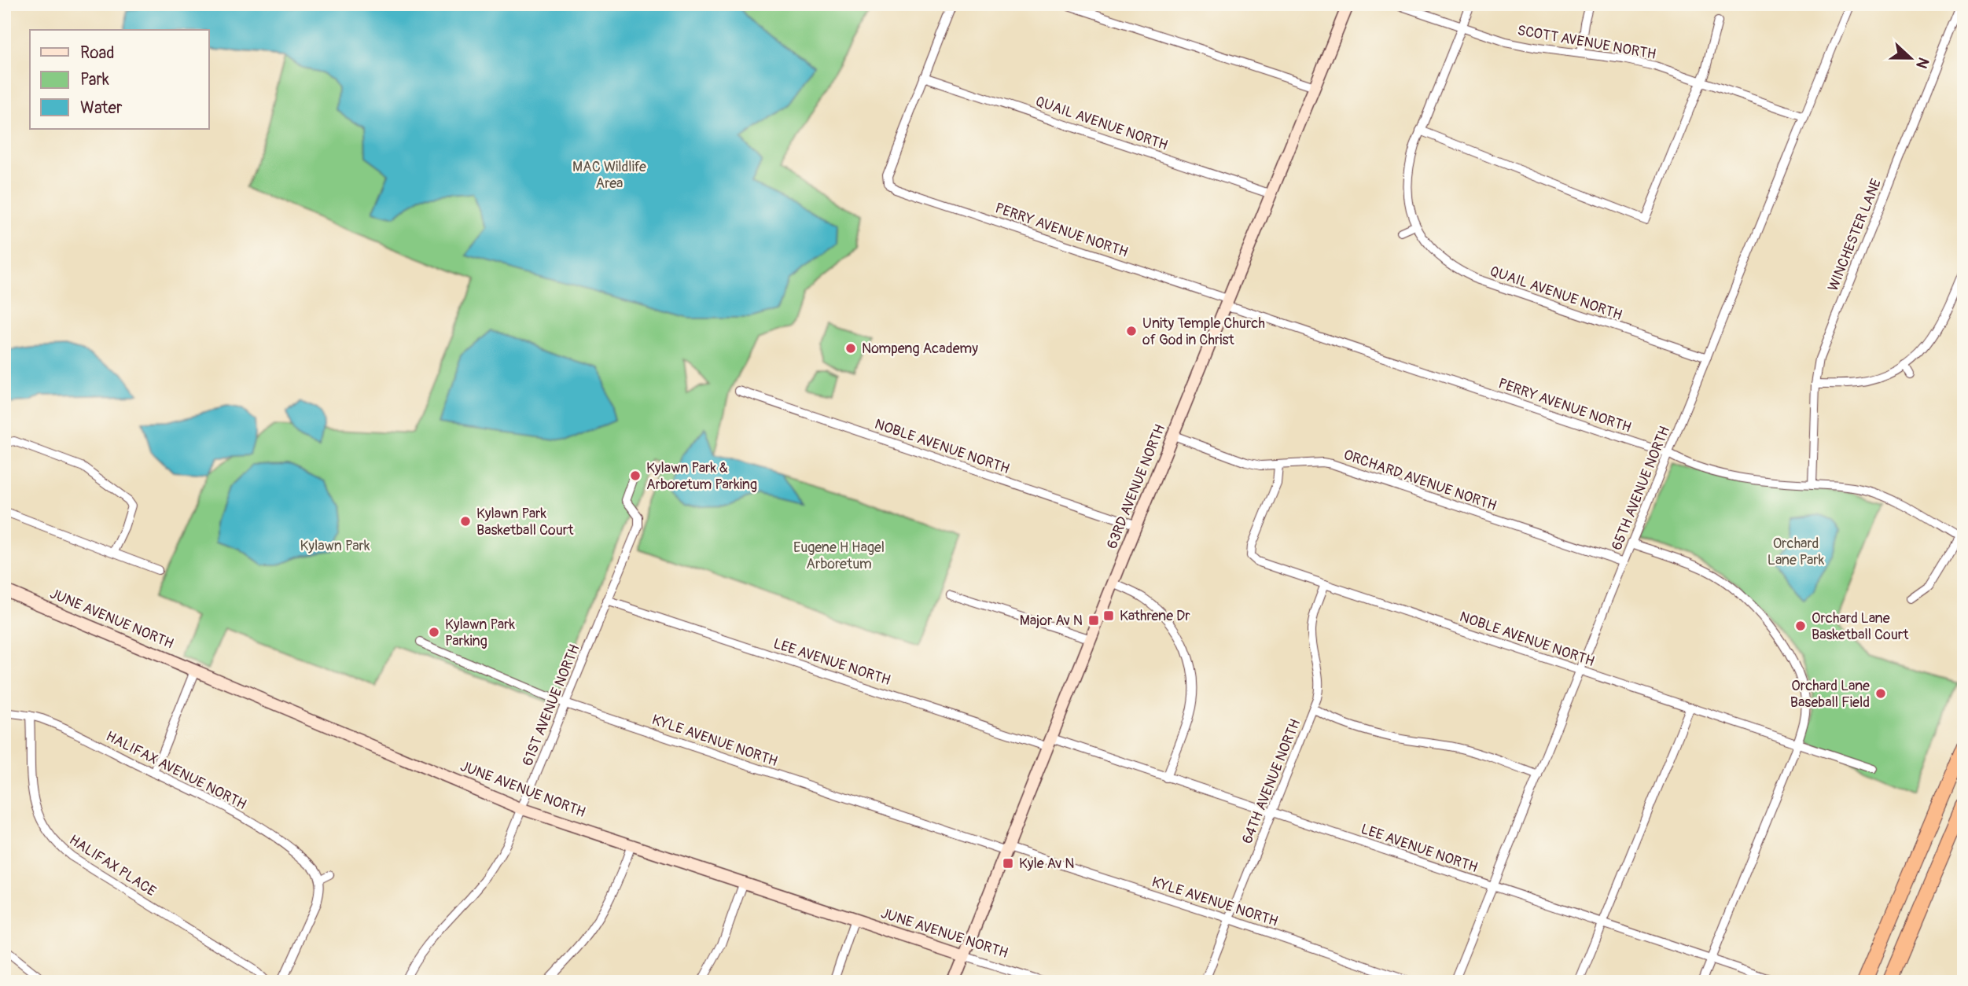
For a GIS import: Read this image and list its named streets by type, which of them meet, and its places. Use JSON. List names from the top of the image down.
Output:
{
  "streets": {
    "street": [
      "SCOTT AVENUE NORTH",
      "QUAIL AVENUE NORTH",
      "PERRY AVENUE NORTH",
      "WINCHESTER LANE",
      "NOBLE AVENUE NORTH",
      "ORCHARD AVENUE NORTH",
      "63RD AVENUE NORTH",
      "65TH AVENUE NORTH",
      "JUNE AVENUE NORTH",
      "LEE AVENUE NORTH",
      "61ST AVENUE NORTH",
      "KYLE AVENUE NORTH",
      "HALIFAX AVENUE NORTH",
      "64TH AVENUE NORTH",
      "HALIFAX PLACE"
    ]
  },
  "crossings": [
    ["SCOTT AVENUE NORTH", "QUAIL AVENUE NORTH"],
    ["SCOTT AVENUE NORTH", "65TH AVENUE NORTH"],
    ["QUAIL AVENUE NORTH", "PERRY AVENUE NORTH"],
    ["QUAIL AVENUE NORTH", "63RD AVENUE NORTH"],
    ["QUAIL AVENUE NORTH", "65TH AVENUE NORTH"],
    ["PERRY AVENUE NORTH", "WINCHESTER LANE"],
    ["PERRY AVENUE NORTH", "63RD AVENUE NORTH"],
    ["PERRY AVENUE NORTH", "65TH AVENUE NORTH"],
    ["NOBLE AVENUE NORTH", "ORCHARD AVENUE NORTH"],
    ["NOBLE AVENUE NORTH", "63RD AVENUE NORTH"],
    ["NOBLE AVENUE NORTH", "65TH AVENUE NORTH"],
    ["NOBLE AVENUE NORTH", "64TH AVENUE NORTH"],
    ["ORCHARD AVENUE NORTH", "63RD AVENUE NORTH"],
    ["ORCHARD AVENUE NORTH", "65TH AVENUE NORTH"],
    ["63RD AVENUE NORTH", "JUNE AVENUE NORTH"],
    ["63RD AVENUE NORTH", "LEE AVENUE NORTH"],
    ["63RD AVENUE NORTH", "KYLE AVENUE NORTH"],
    ["65TH AVENUE NORTH", "LEE AVENUE NORTH"],
    ["JUNE AVENUE NORTH", "61ST AVENUE NORTH"],
    ["LEE AVENUE NORTH", "61ST AVENUE NORTH"],
    ["LEE AVENUE NORTH", "64TH AVENUE NORTH"],
    ["61ST AVENUE NORTH", "KYLE AVENUE NORTH"],
    ["KYLE AVENUE NORTH", "64TH AVENUE NORTH"],
    ["HALIFAX AVENUE NORTH", "HALIFAX PLACE"]
  ],
  "parks": [
    "MAC Wildlife Area",
    "Orchard Lane Park",
    "Kylawn Park",
    "Eugene H Hagel Arboretum"
  ],
  "places": {
    "other": [
      "Unity Temple Church of God in Christ",
      "Nompeng Academy",
      "Kylawn Park & Arboretum Parking",
      "Kylawn Park Basketball Court",
      "Orchard Lane Basketball Court",
      "Kylawn Park Parking",
      "Orchard Lane Baseball Field"
    ],
    "transit": ["Kathrene Dr", "Major Av N", "Kyle Av N"]
  },
  "legend": ["Road", "Park", "Water"],
  "north": "right"
}
